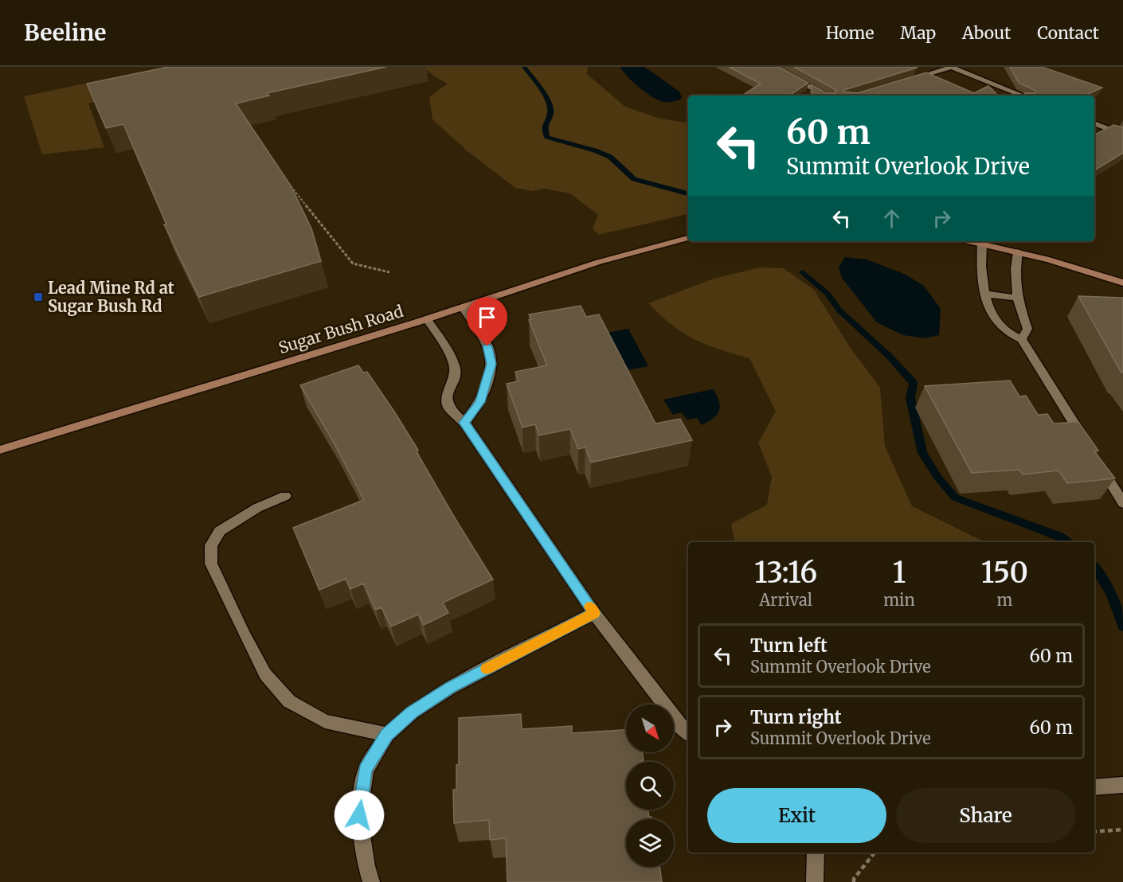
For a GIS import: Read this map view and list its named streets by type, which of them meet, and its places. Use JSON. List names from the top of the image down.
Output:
{
  "streets": {
    "street": ["Sugar Bush Road"]
  },
  "places": {
    "transit": ["Lead Mine Rd at Sugar Bush Rd"]
  },
  "north": "bottom right",
  "page": {
    "header": "Beeline",
    "nav": [
      "Home",
      "Map",
      "About",
      "Contact"
    ],
    "turn": ["60 m", "Summit Overlook Drive"],
    "eta": [
      "13:16",
      "Arrival",
      "1",
      "min",
      "150",
      "m"
    ],
    "list": [
      {
        "name": "Turn left",
        "note": "Summit Overlook Drive",
        "value": "60 m"
      },
      {
        "name": "Turn right",
        "note": "Summit Overlook Drive",
        "value": "60 m"
      }
    ],
    "buttons": ["Exit", "Share"]
  }
}
